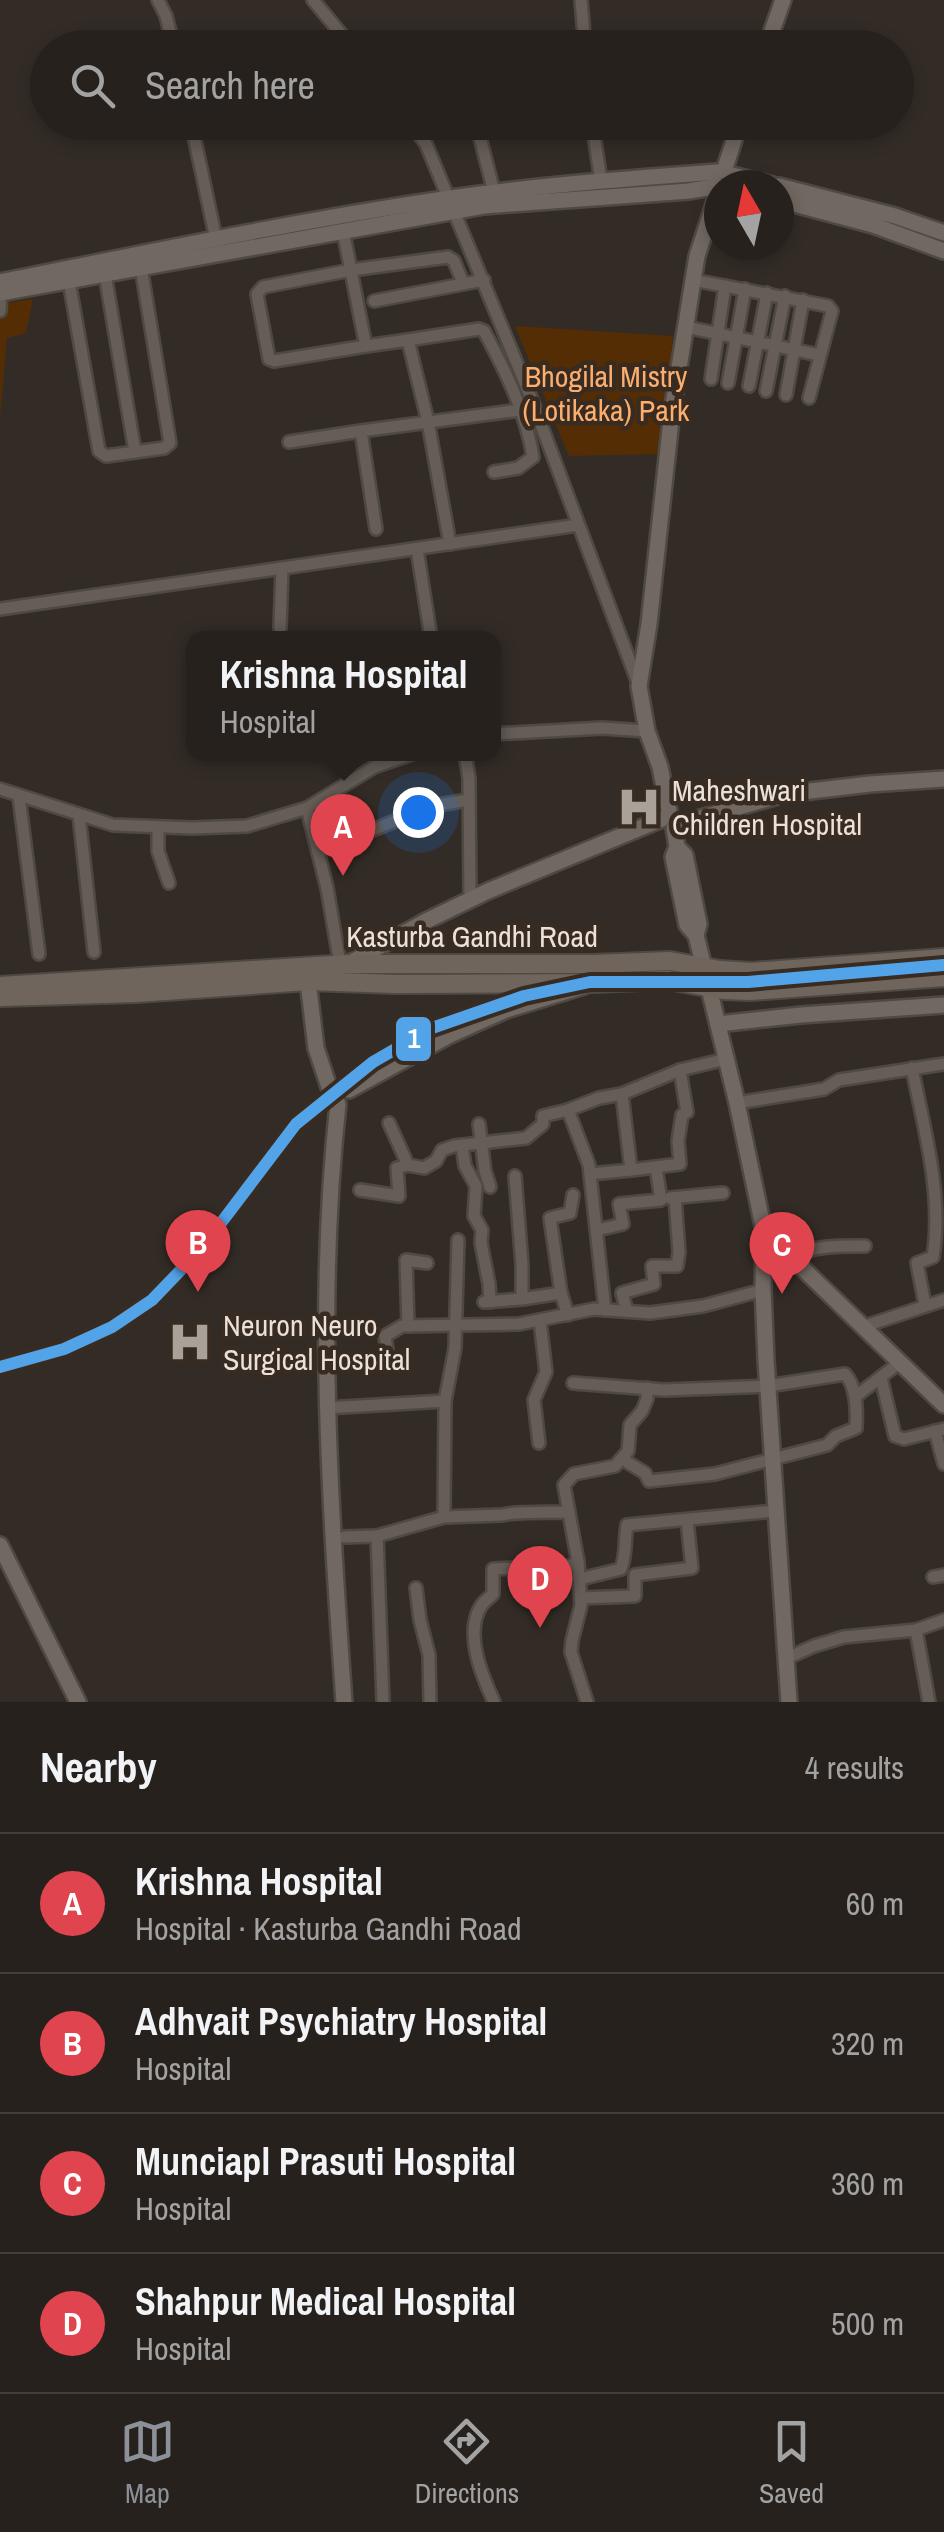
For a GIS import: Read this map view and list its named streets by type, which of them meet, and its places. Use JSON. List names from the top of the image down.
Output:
{
  "streets": {
    "main road": ["Kasturba Gandhi Road"]
  },
  "parks": ["Bhogilal Mistry (Lotikaka) Park"],
  "places": {
    "hospital": ["Maheshwari Children Hospital", "Neuron Neuro Surgical Hospital"]
  },
  "lines": ["transit line 1"],
  "north": "top",
  "page": {
    "search": "Search here",
    "popup": ["Krishna Hospital", "Hospital"],
    "pins": [
      "A",
      "B",
      "C",
      "D"
    ],
    "heading": ["Nearby", "4 results"],
    "list": [
      {
        "mark": "A",
        "name": "Krishna Hospital",
        "note": "Hospital · Kasturba Gandhi Road",
        "value": "60 m"
      },
      {
        "mark": "B",
        "name": "Adhvait Psychiatry Hospital",
        "note": "Hospital",
        "value": "320 m"
      },
      {
        "mark": "C",
        "name": "Munciapl Prasuti Hospital",
        "note": "Hospital",
        "value": "360 m"
      },
      {
        "mark": "D",
        "name": "Shahpur Medical Hospital",
        "note": "Hospital",
        "value": "500 m"
      }
    ],
    "nav": ["Map", "Directions", "Saved"]
  }
}
